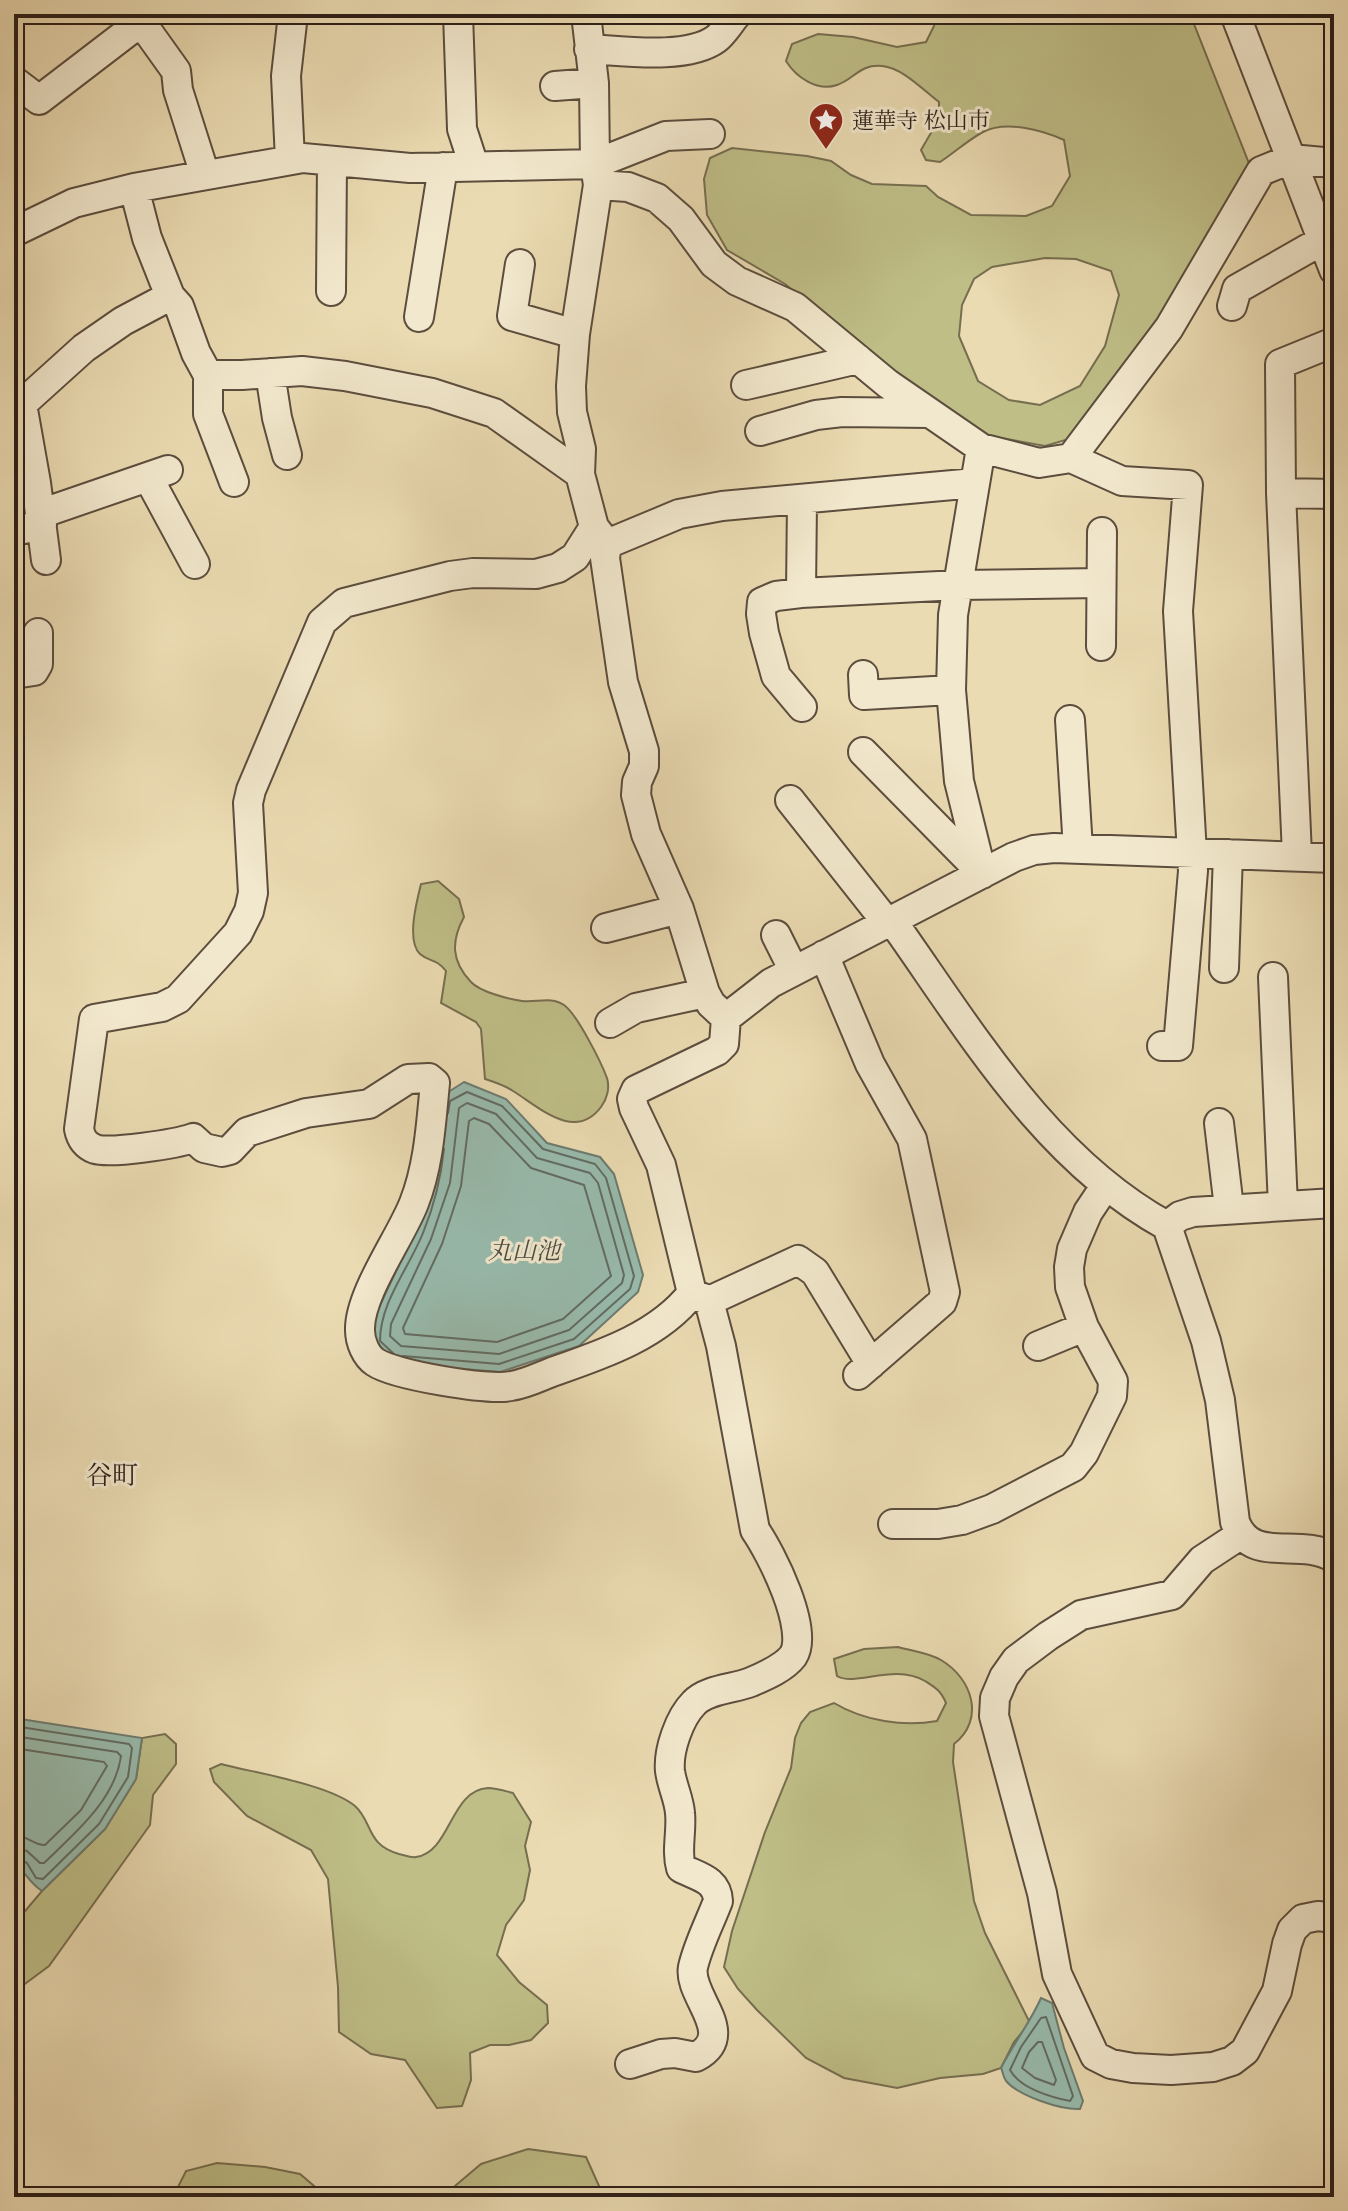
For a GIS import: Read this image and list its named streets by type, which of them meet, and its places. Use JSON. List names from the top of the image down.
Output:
{
  "districts": ["谷町"],
  "water": ["丸山池"],
  "places": {
    "place": ["蓮華寺 松山市"]
  }
}
